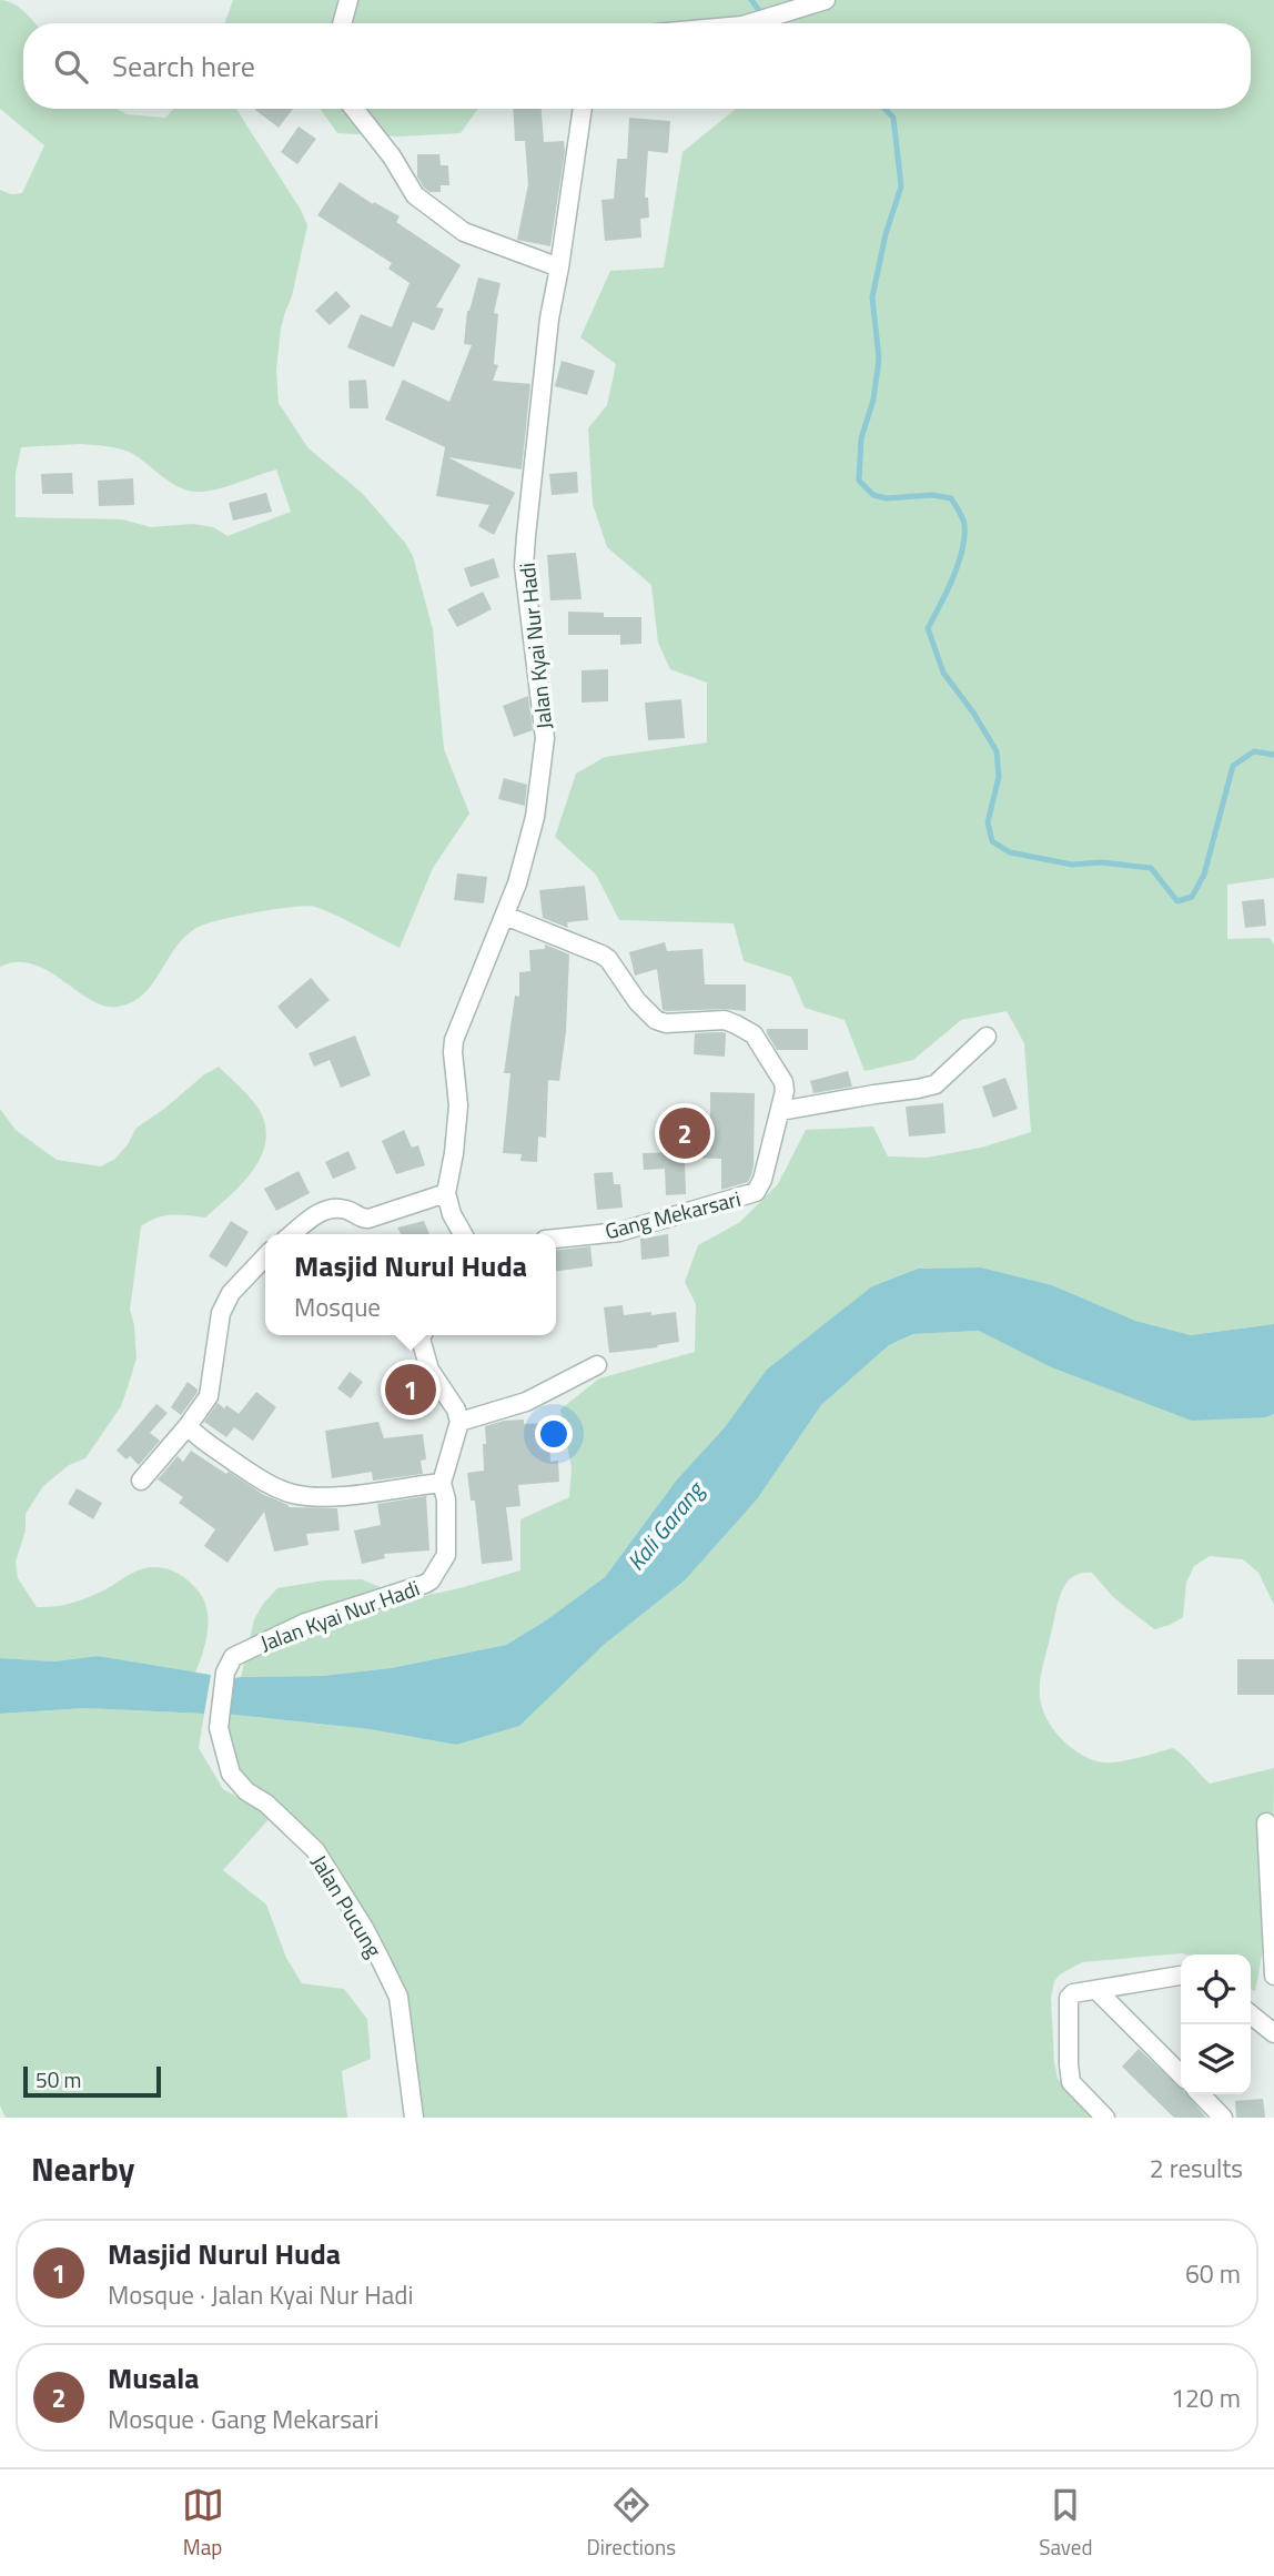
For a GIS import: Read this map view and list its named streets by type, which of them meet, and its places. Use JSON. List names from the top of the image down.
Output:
{
  "streets": {
    "street": ["Jalan Kyai Nur Hadi", "Gang Mekarsari", "Jalan Pucung"]
  },
  "crossings": [
    ["Jalan Kyai Nur Hadi", "Gang Mekarsari"],
    ["Jalan Kyai Nur Hadi", "Jalan Pucung"]
  ],
  "water": ["Kali Garang"],
  "scale_bar": "50 m",
  "page": {
    "search": "Search here",
    "pins": ["2", "1"],
    "popup": ["Masjid Nurul Huda", "Mosque"],
    "scale": "50 m",
    "heading": ["Nearby", "2 results"],
    "list": [
      {
        "mark": "1",
        "name": "Masjid Nurul Huda",
        "note": "Mosque · Jalan Kyai Nur Hadi",
        "value": "60 m"
      },
      {
        "mark": "2",
        "name": "Musala",
        "note": "Mosque · Gang Mekarsari",
        "value": "120 m"
      }
    ],
    "nav": ["Map", "Directions", "Saved"]
  }
}
